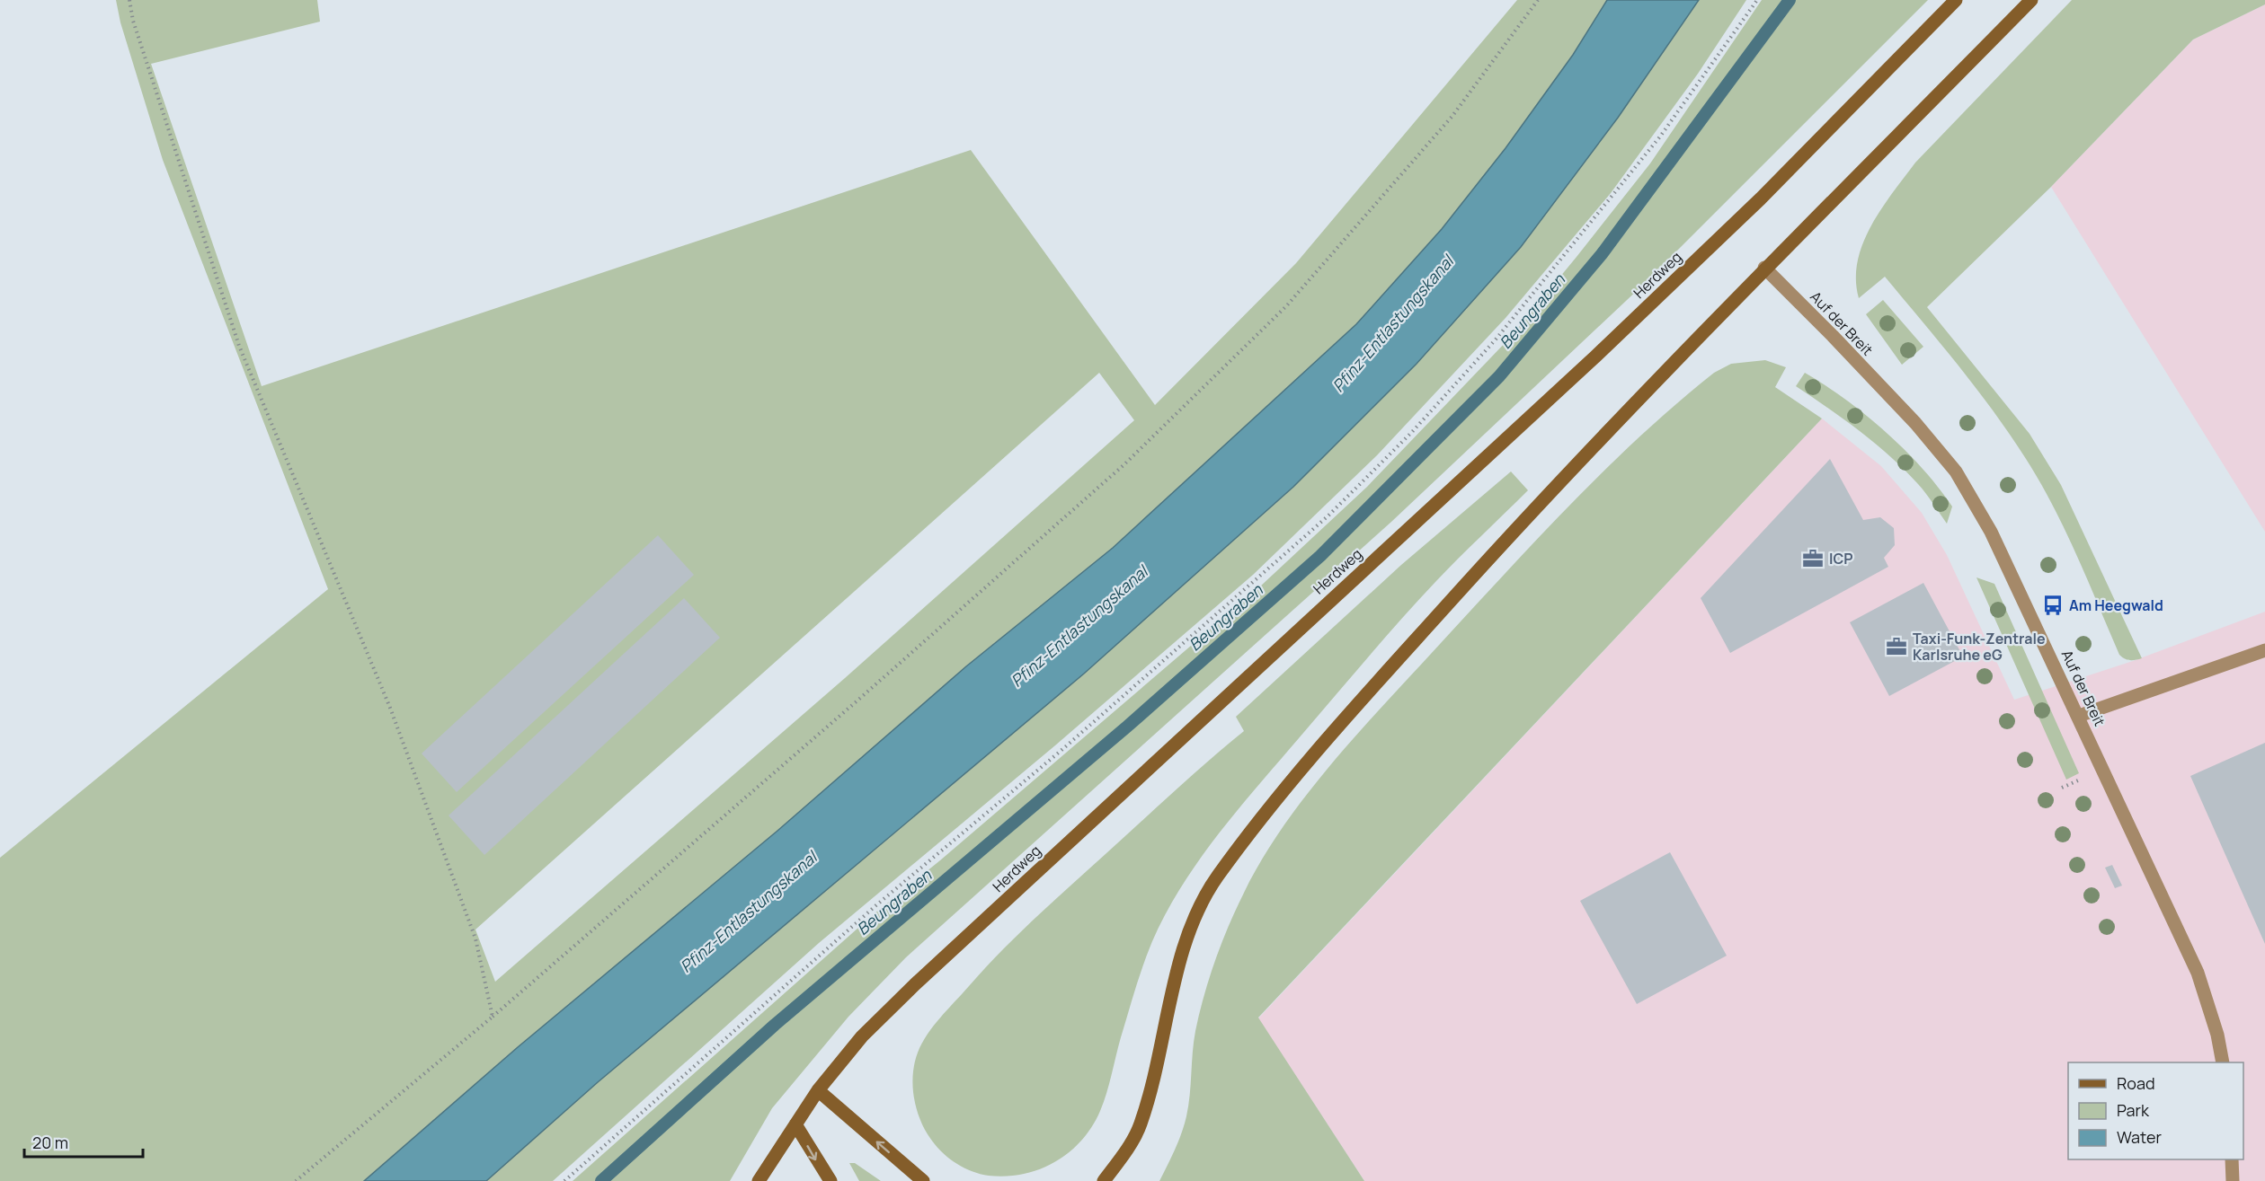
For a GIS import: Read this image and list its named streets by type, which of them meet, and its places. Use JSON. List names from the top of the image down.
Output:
{
  "streets": {
    "main road": ["Herdweg"],
    "street": ["Auf der Breit"]
  },
  "water": ["Beungraben", "Pfinz-Entlastungskanal"],
  "places": {
    "office": ["ICP", "Taxi-Funk-Zentrale Karlsruhe eG"],
    "bus stop": ["Am Heegwald"]
  },
  "legend": ["Road", "Park", "Water"],
  "scale_bar": "20 m"
}
